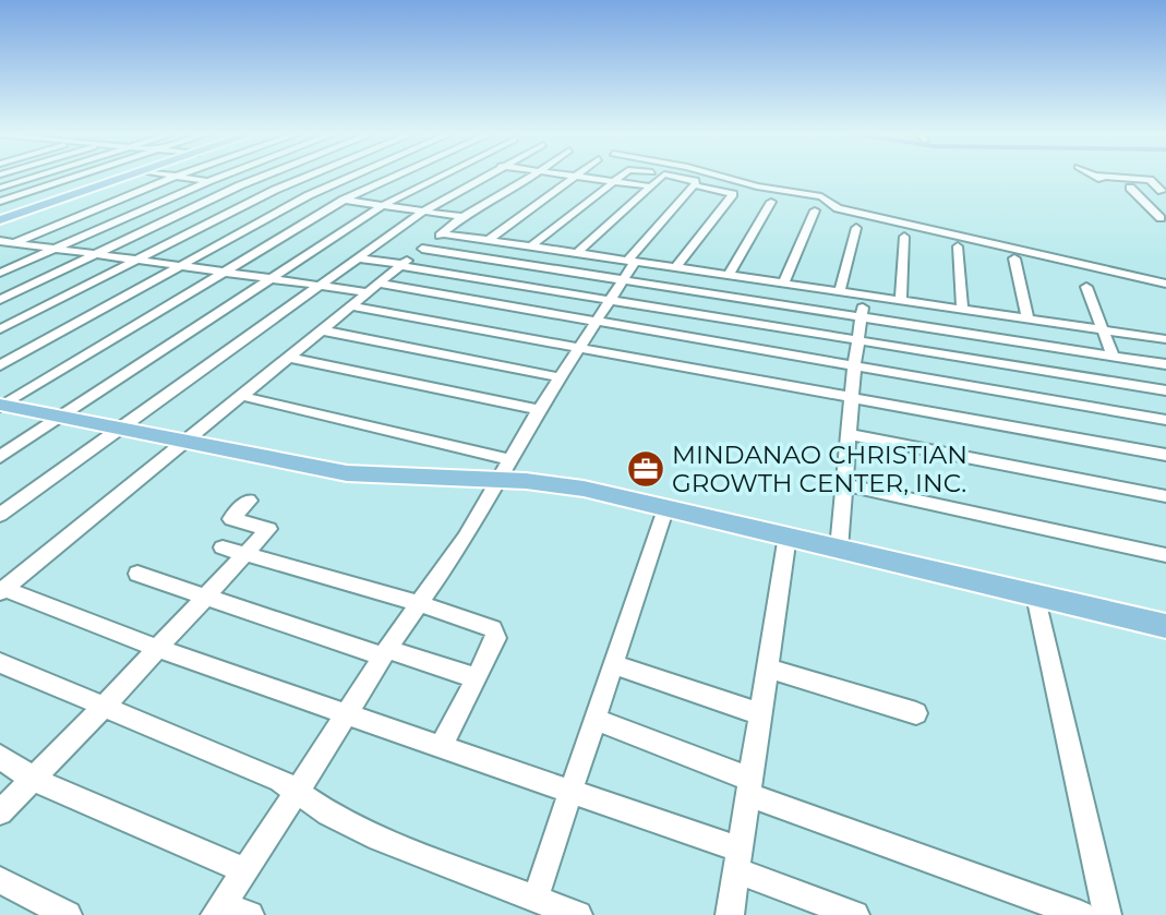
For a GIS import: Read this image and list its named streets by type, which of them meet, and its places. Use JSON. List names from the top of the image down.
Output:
{
  "places": {
    "office": ["MINDANAO CHRISTIAN GROWTH CENTER, INC."]
  }
}
